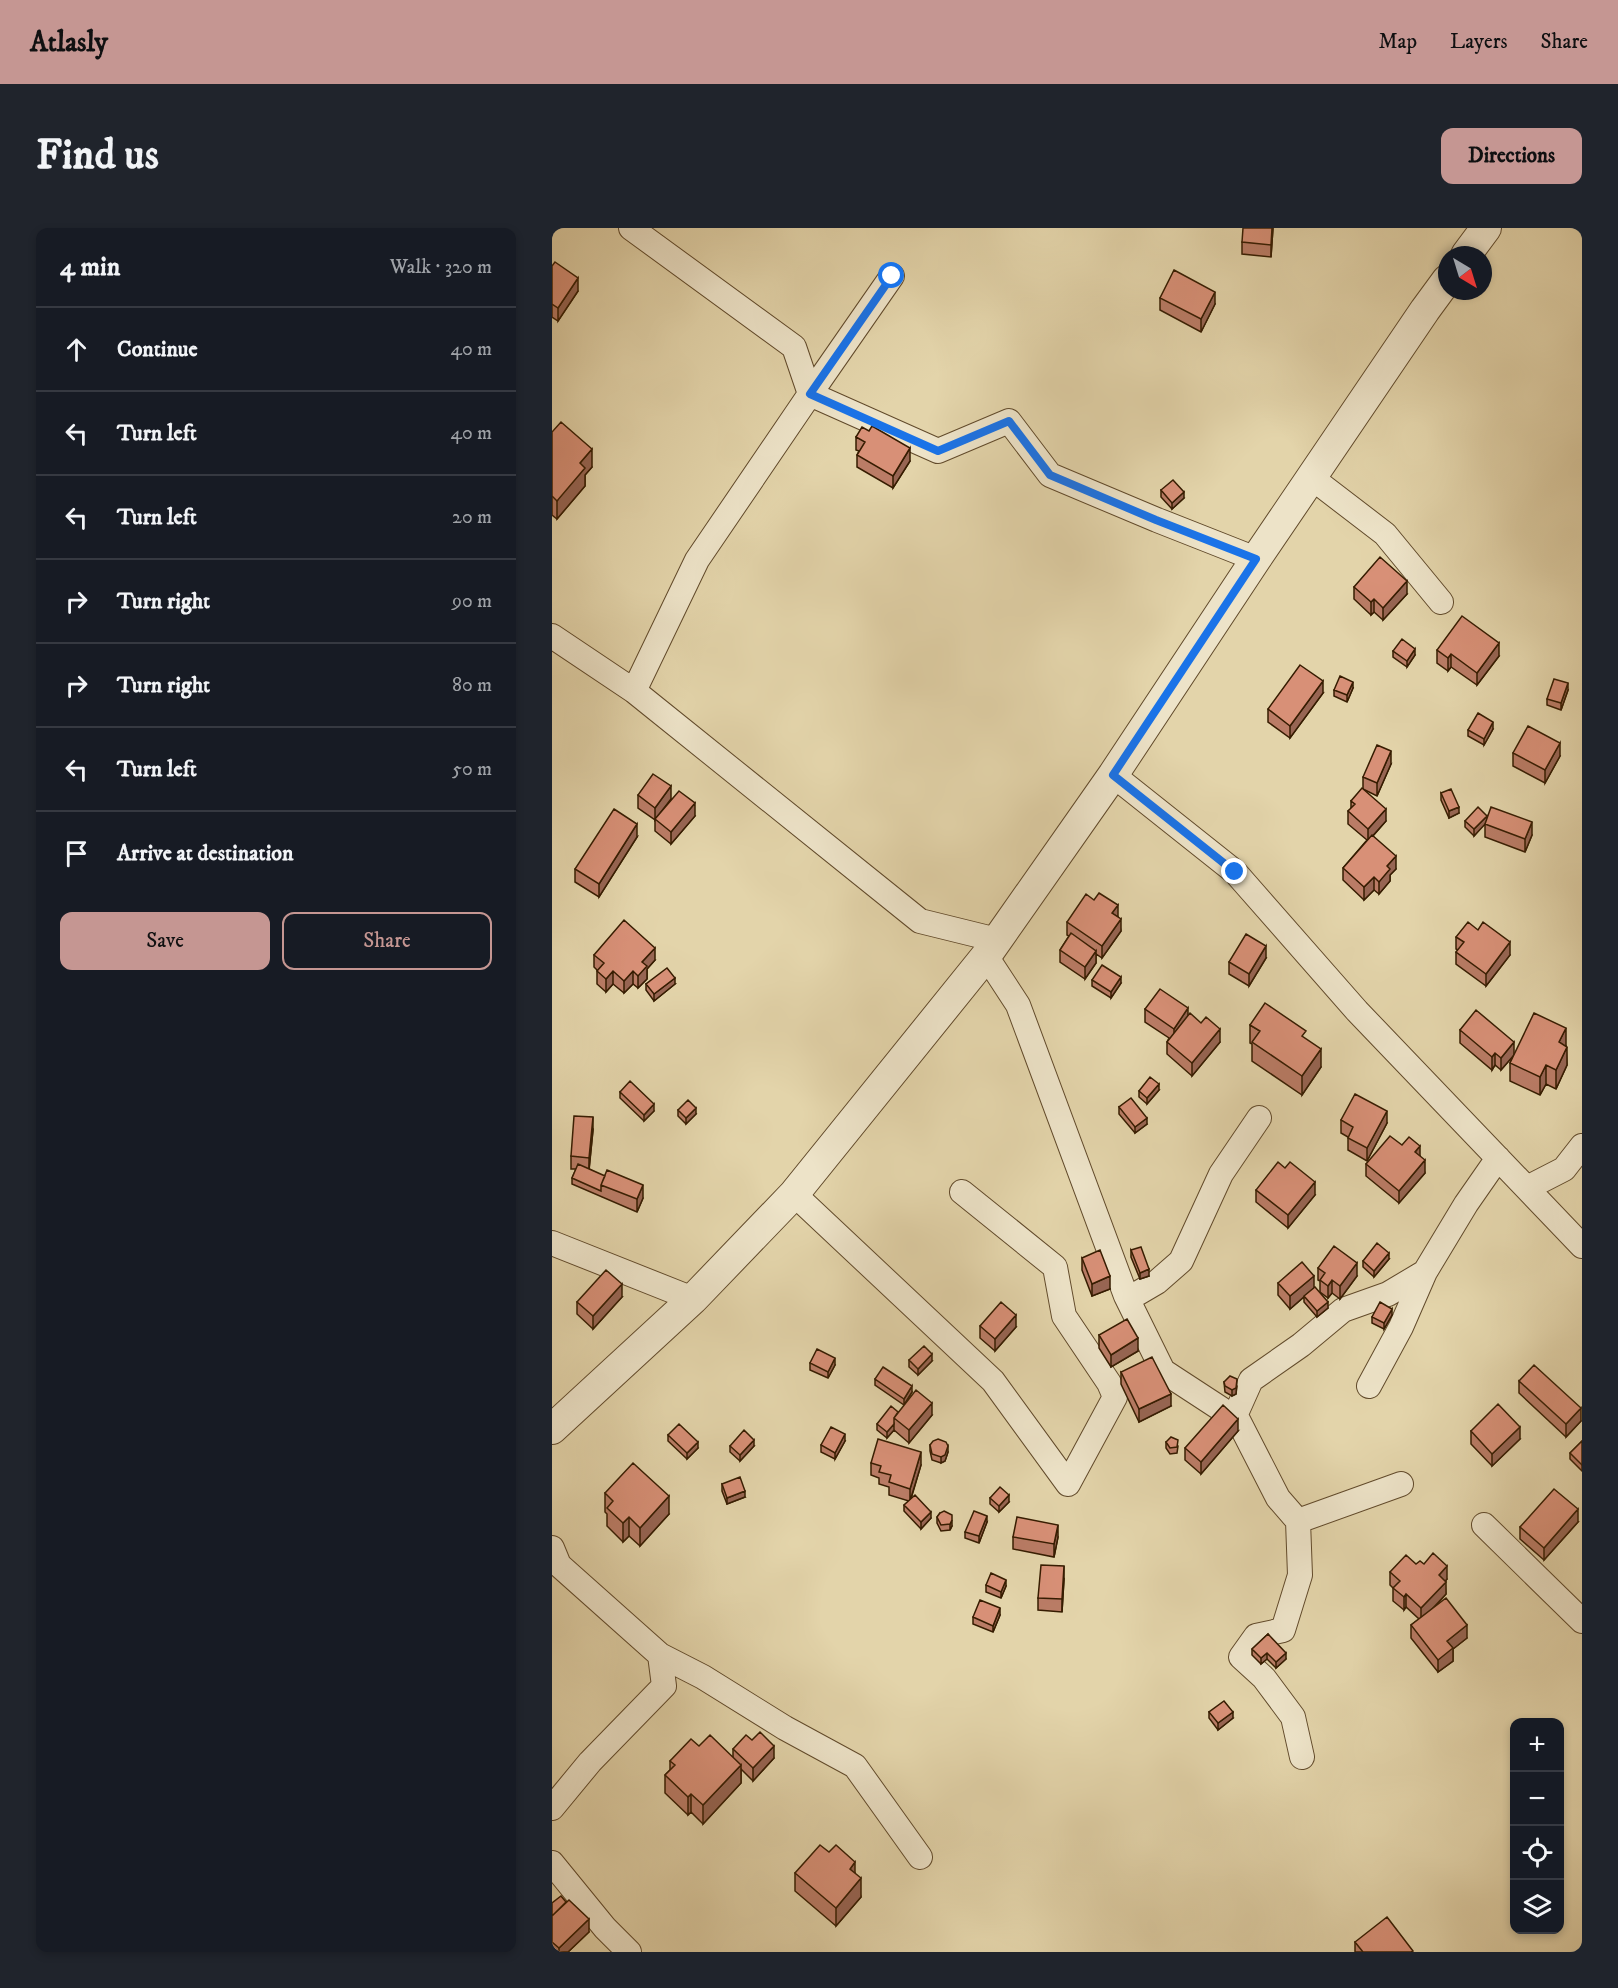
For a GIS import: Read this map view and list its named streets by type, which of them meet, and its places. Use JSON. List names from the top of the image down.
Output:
{
  "north": "bottom right",
  "page": {
    "header": "Atlasly",
    "nav": ["Map", "Layers", "Share"],
    "buttons": [
      "Directions",
      ["Save", "Share"]
    ],
    "title": "Find us",
    "heading": ["4 min", "Walk · 320 m"],
    "list": [
      ["Continue", "40 m"],
      ["Turn left", "40 m"],
      ["Turn left", "20 m"],
      ["Turn right", "90 m"],
      ["Turn right", "80 m"],
      ["Turn left", "50 m"],
      "Arrive at destination"
    ],
    "map_buttons": ["+", "−"]
  }
}
